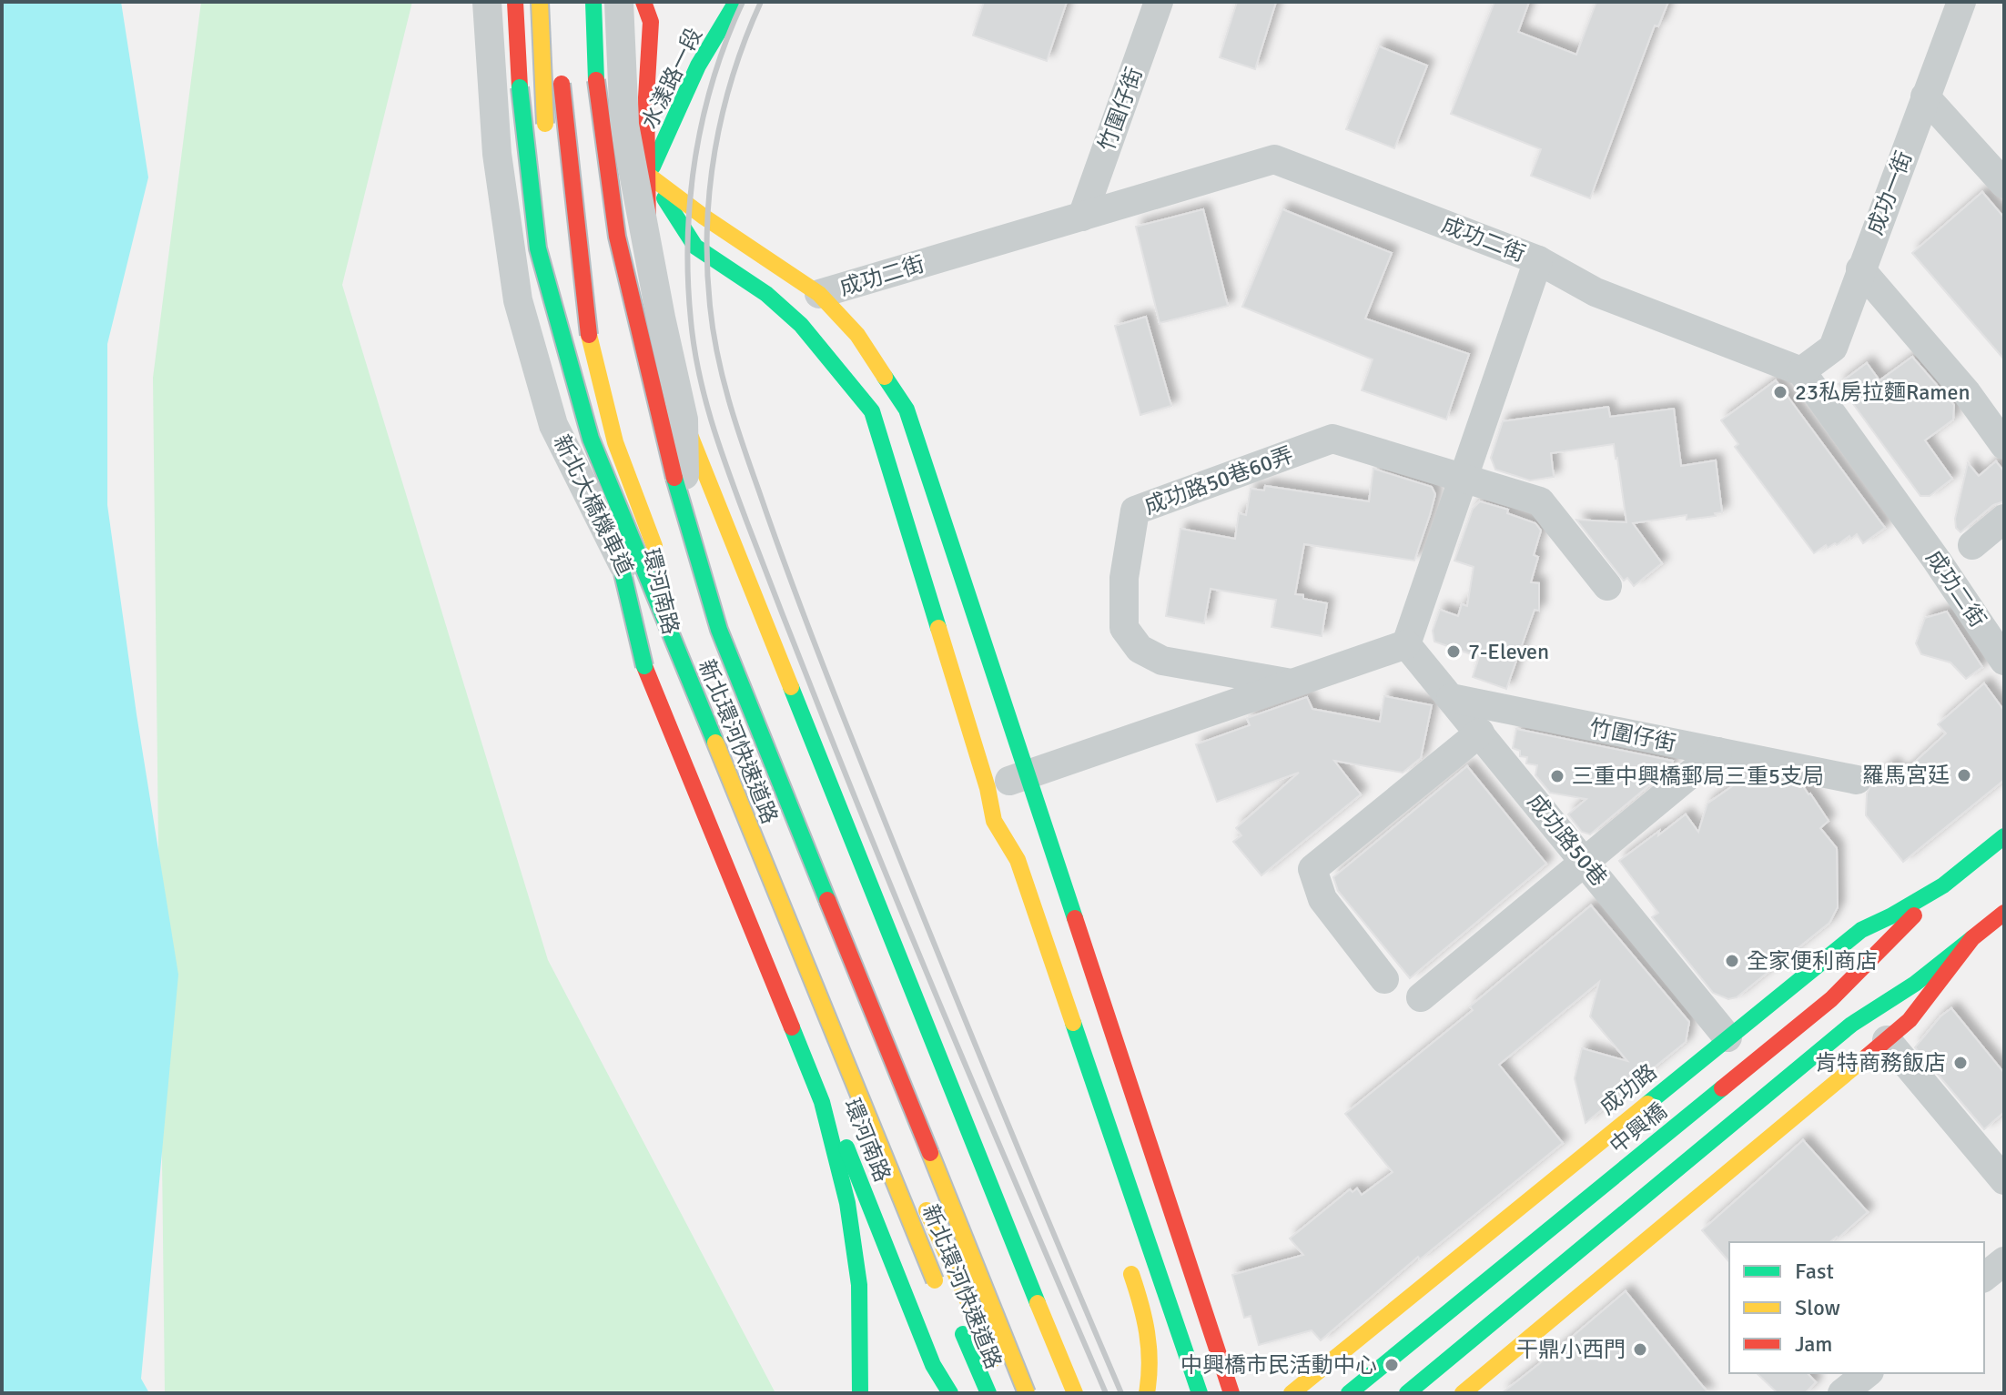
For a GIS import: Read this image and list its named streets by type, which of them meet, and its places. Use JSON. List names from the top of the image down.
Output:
{
  "streets": {
    "main road": [
      "水漾路一段",
      "環河南路",
      "新北環河快速道路",
      "成功路",
      "中興橋"
    ],
    "street": [
      "竹圍仔街",
      "成功一街",
      "成功二街",
      "成功路50巷60弄",
      "新北大橋機車道",
      "成功路50巷"
    ]
  },
  "crossings": [
    ["水漾路一段", "環河南路"],
    ["竹圍仔街", "成功二街"],
    ["竹圍仔街", "成功路50巷"],
    ["成功一街", "成功二街"],
    ["成功路50巷", "成功路"],
    ["成功路", "中興橋"]
  ],
  "places": [
    "23私房拉麵Ramen",
    "7-Eleven",
    "羅馬宮廷",
    "三重中興橋郵局三重5支局",
    "全家便利商店",
    "肯特商務飯店",
    "干鼎小西門",
    "中興橋市民活動中心"
  ],
  "legend": ["Fast", "Slow", "Jam"]
}
